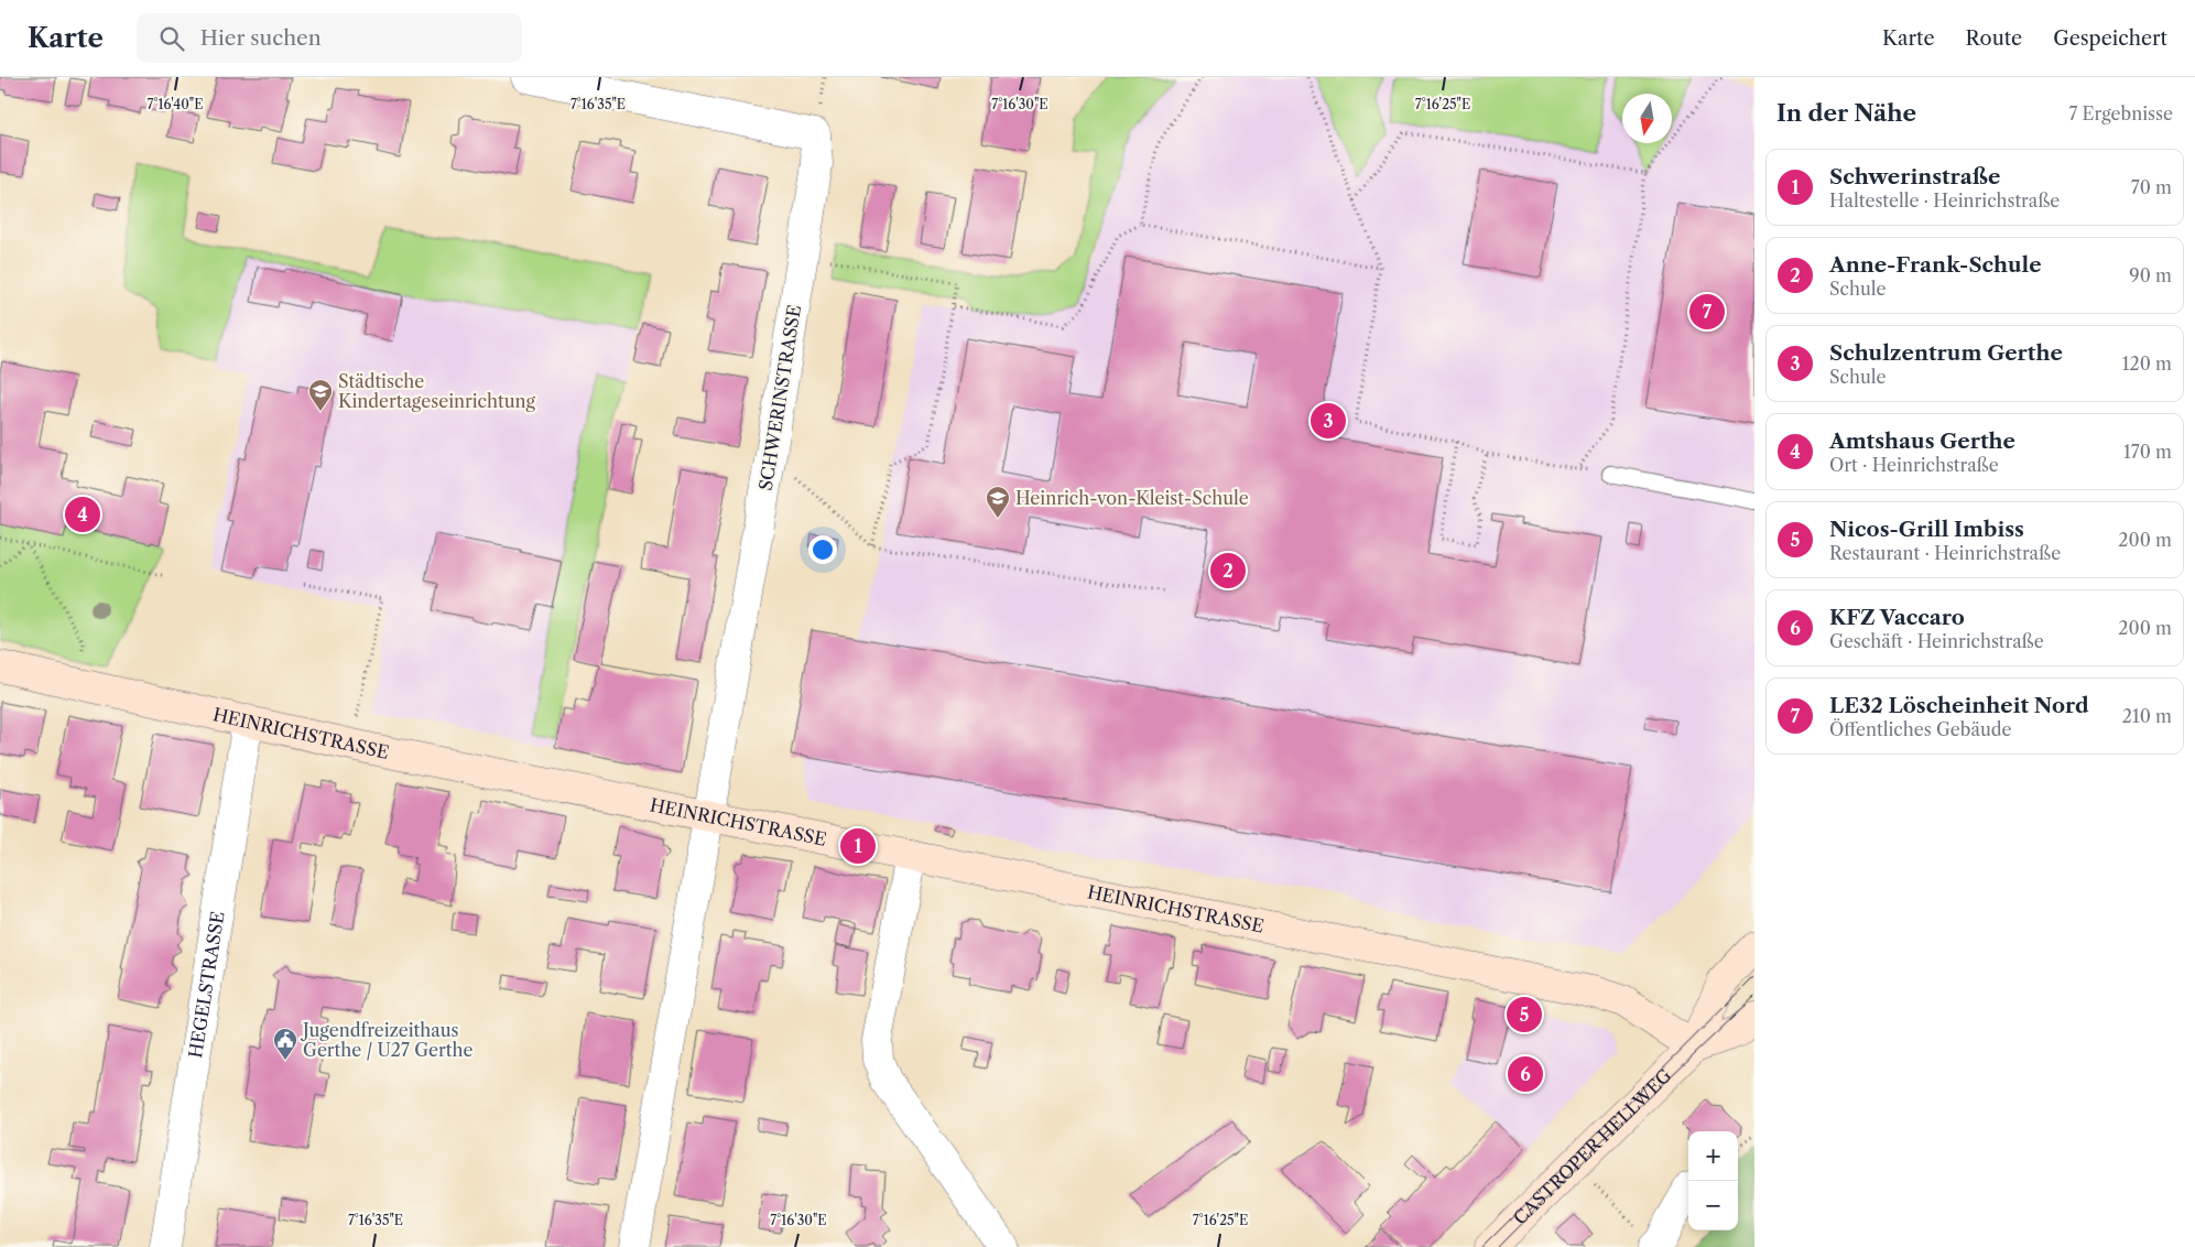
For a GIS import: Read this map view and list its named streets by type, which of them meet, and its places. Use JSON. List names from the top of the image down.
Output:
{
  "streets": {
    "street": [
      "SCHWERINSTRASSE",
      "HEINRICHSTRASSE",
      "HEGELSTRASSE",
      "CASTROPER HELLWEG"
    ]
  },
  "crossings": [
    ["SCHWERINSTRASSE", "HEINRICHSTRASSE"],
    ["HEINRICHSTRASSE", "HEGELSTRASSE"],
    ["HEINRICHSTRASSE", "CASTROPER HELLWEG"]
  ],
  "places": {
    "school or university": ["Städtische Kindertageseinrichtung", "Heinrich-von-Kleist-Schule"],
    "public building": ["Jugendfreizeithaus Gerthe / U27 Gerthe"]
  },
  "north": "bottom",
  "page": {
    "header": "Karte",
    "search": "Hier suchen",
    "nav": ["Karte", "Route", "Gespeichert"],
    "heading": ["In der Nähe", "7 Ergebnisse"],
    "list": [
      {
        "mark": "1",
        "name": "Schwerinstraße",
        "note": "Haltestelle · Heinrichstraße",
        "value": "70 m"
      },
      {
        "mark": "2",
        "name": "Anne-Frank-Schule",
        "note": "Schule",
        "value": "90 m"
      },
      {
        "mark": "3",
        "name": "Schulzentrum Gerthe",
        "note": "Schule",
        "value": "120 m"
      },
      {
        "mark": "4",
        "name": "Amtshaus Gerthe",
        "note": "Ort · Heinrichstraße",
        "value": "170 m"
      },
      {
        "mark": "5",
        "name": "Nicos-Grill Imbiss",
        "note": "Restaurant · Heinrichstraße",
        "value": "200 m"
      },
      {
        "mark": "6",
        "name": "KFZ Vaccaro",
        "note": "Geschäft · Heinrichstraße",
        "value": "200 m"
      },
      {
        "mark": "7",
        "name": "LE32 Löscheinheit Nord",
        "note": "Öffentliches Gebäude",
        "value": "210 m"
      }
    ],
    "pins": [
      "7",
      "3",
      "4",
      "2",
      "1",
      "5",
      "6"
    ],
    "map_buttons": ["+", "−"]
  },
  "coordinates": [
    "7°16'35\"E",
    "7°16'30\"E",
    "7°16'25\"E",
    "7°16'40\"E"
  ]
}
